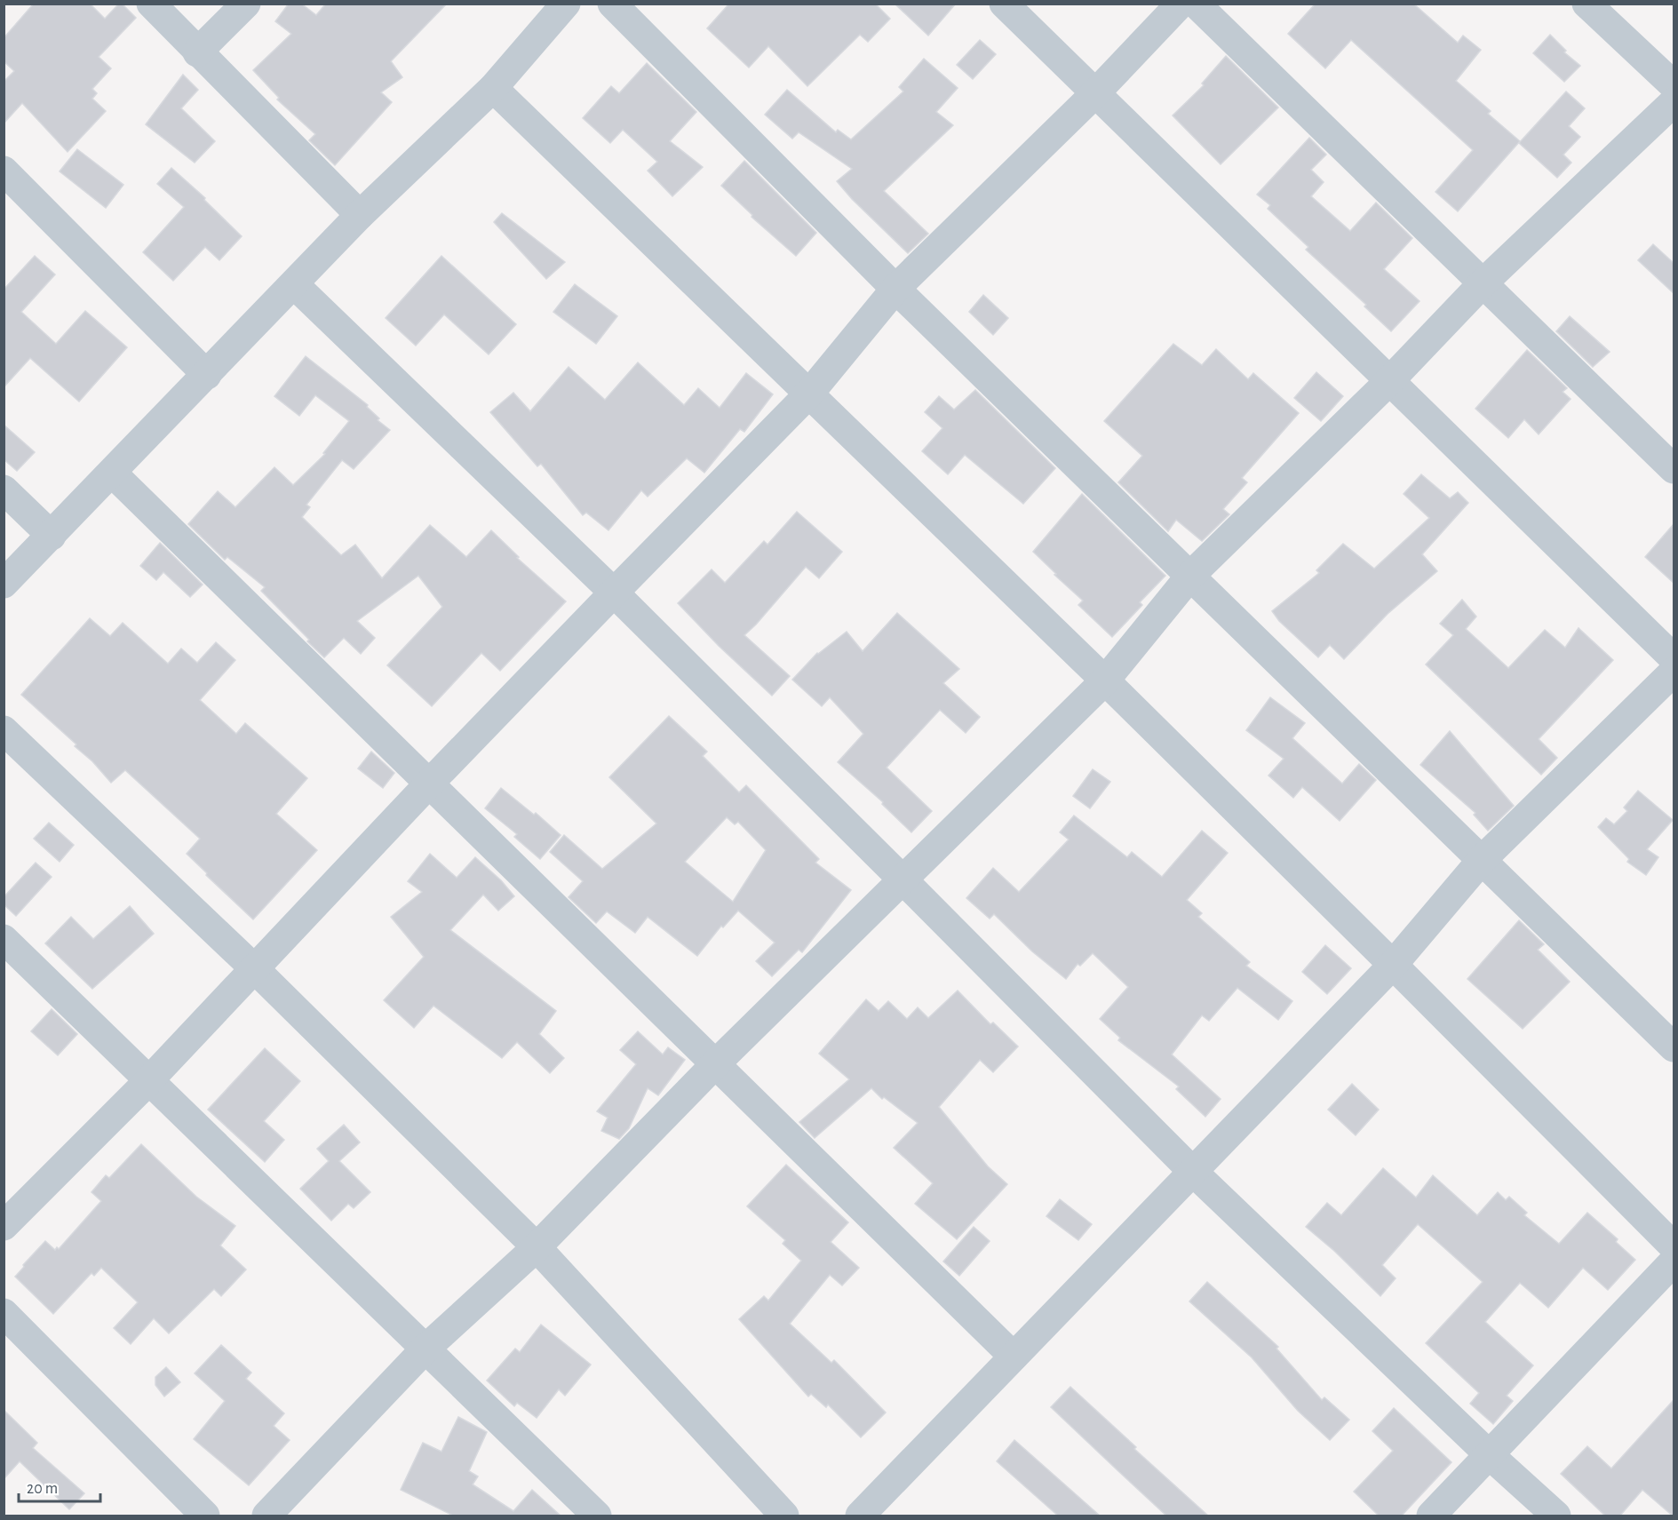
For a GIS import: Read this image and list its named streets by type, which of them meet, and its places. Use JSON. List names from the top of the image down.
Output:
{
  "scale_bar": "20 m"
}
